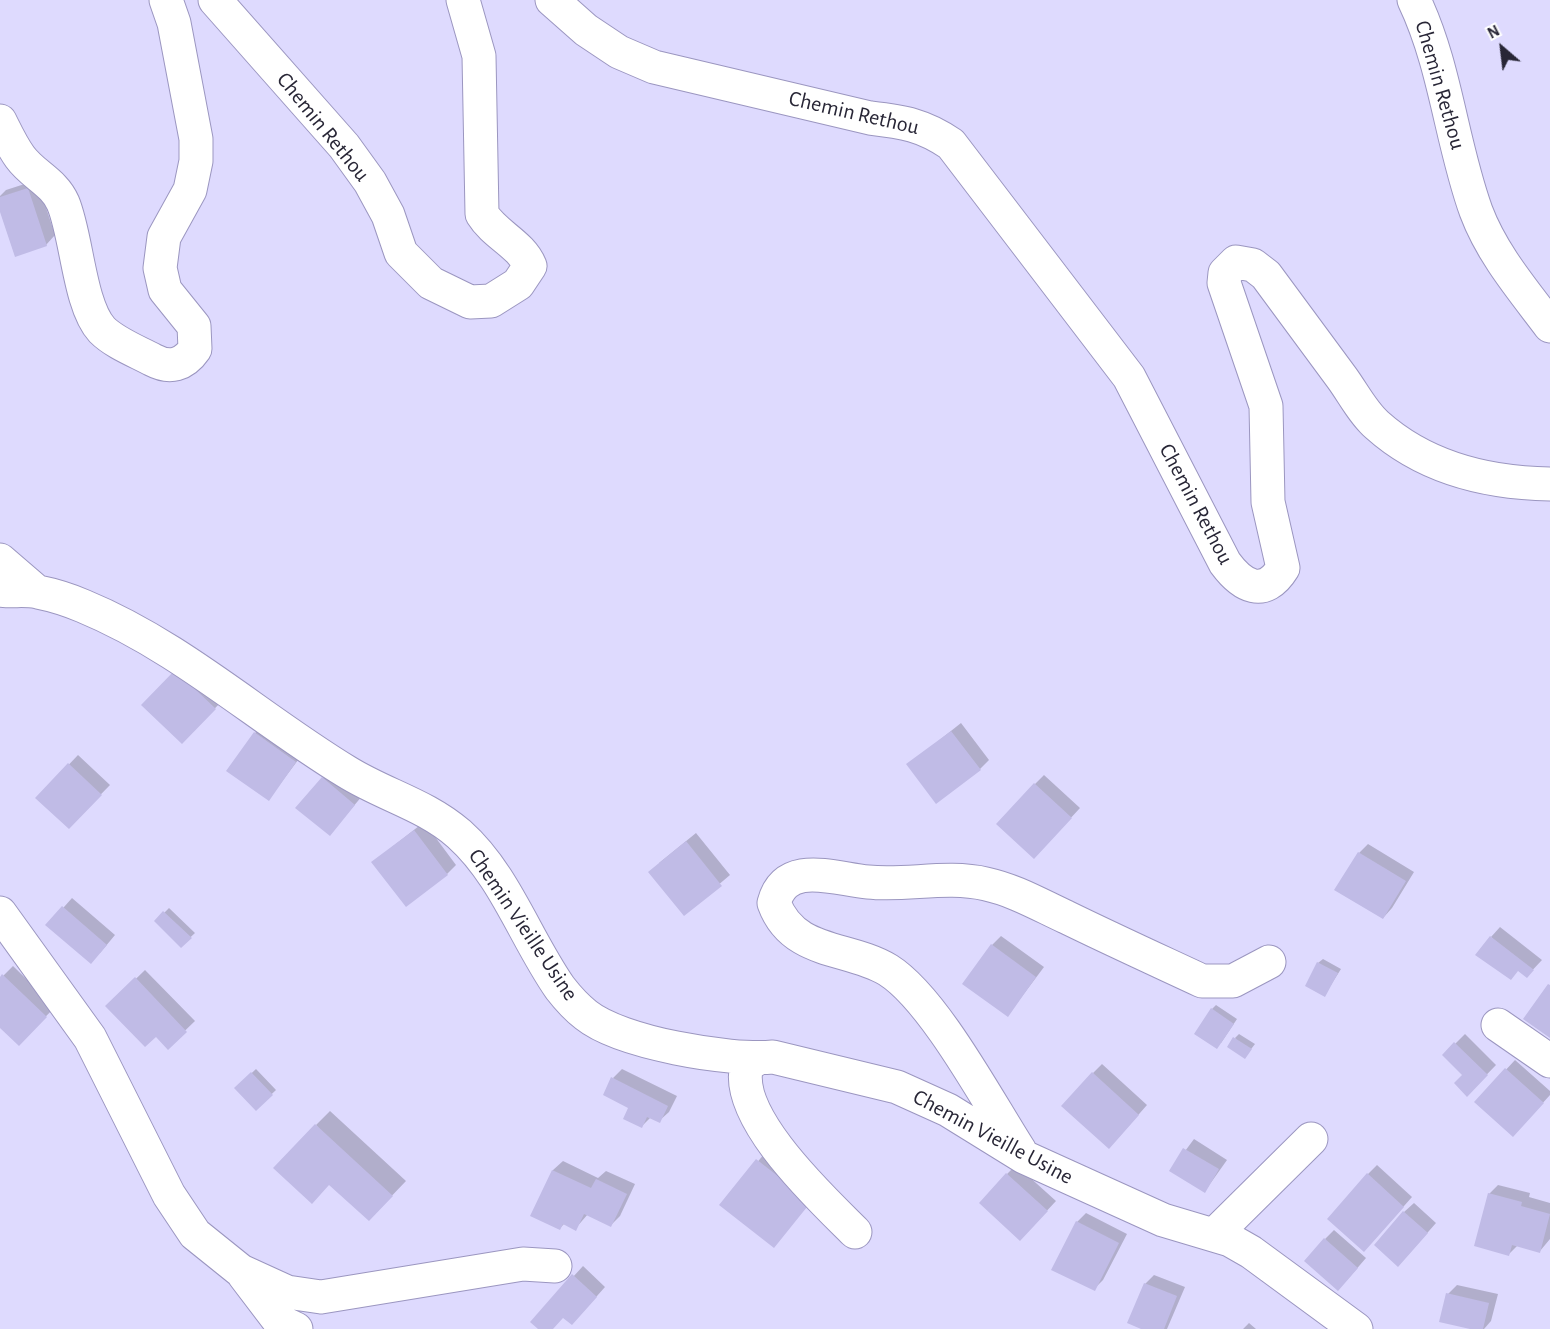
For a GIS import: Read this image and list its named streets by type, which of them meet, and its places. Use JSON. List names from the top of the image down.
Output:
{
  "streets": {
    "street": ["Chemin Rethou", "Chemin Vieille Usine"]
  },
  "north": "top left"
}
